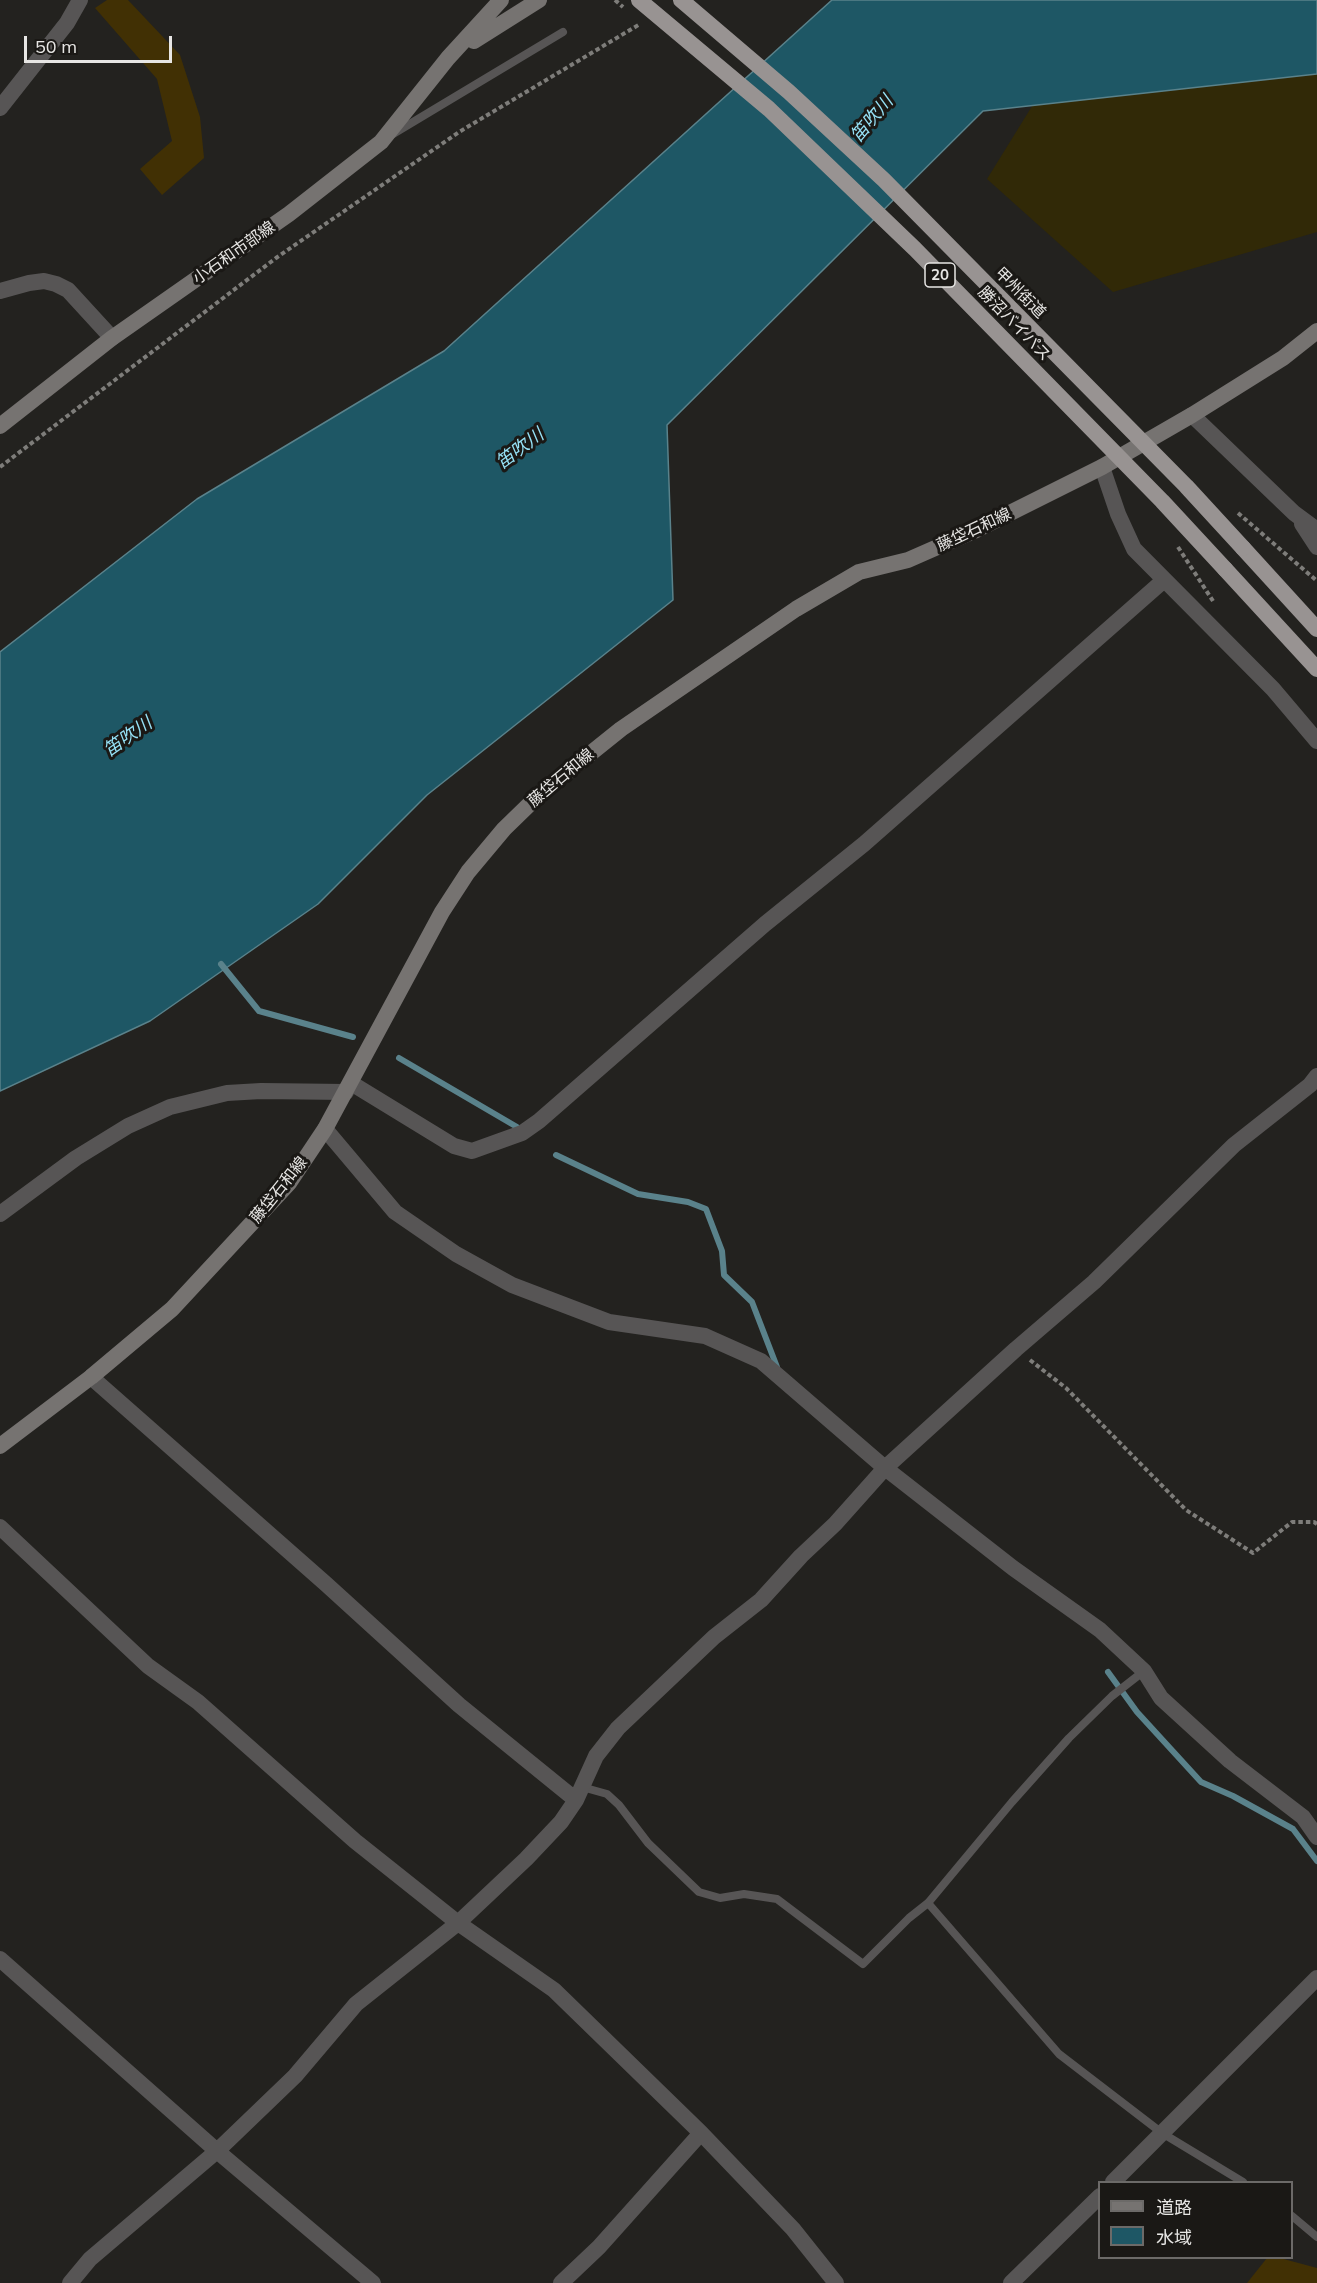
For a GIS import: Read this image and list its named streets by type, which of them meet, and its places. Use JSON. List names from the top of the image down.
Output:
{
  "streets": {
    "highway": ["20", "甲州街道", "勝沼バイパス"],
    "main road": ["小石和市部線", "藤垈石和線"]
  },
  "water": ["笛吹川"],
  "legend": ["道路", "水域"],
  "scale_bar": "50 m"
}
